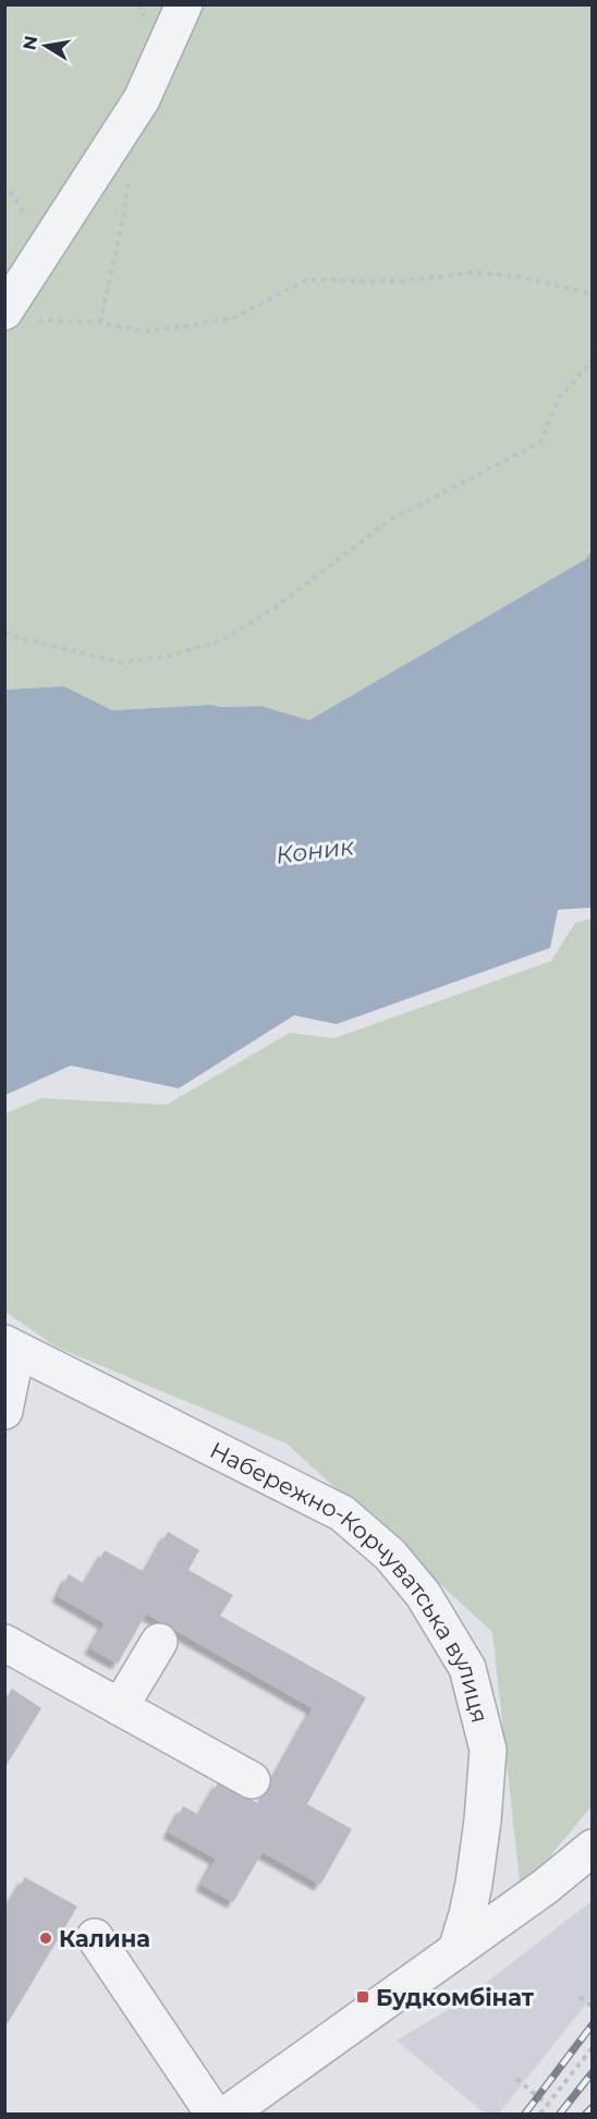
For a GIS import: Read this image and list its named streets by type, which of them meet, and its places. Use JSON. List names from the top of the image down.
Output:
{
  "streets": {
    "street": ["Набережно-Корчуватська вулиця"]
  },
  "water": ["Коник"],
  "places": {
    "other": ["Калина"],
    "transit": ["Будкомбінат"]
  },
  "north": "left"
}
